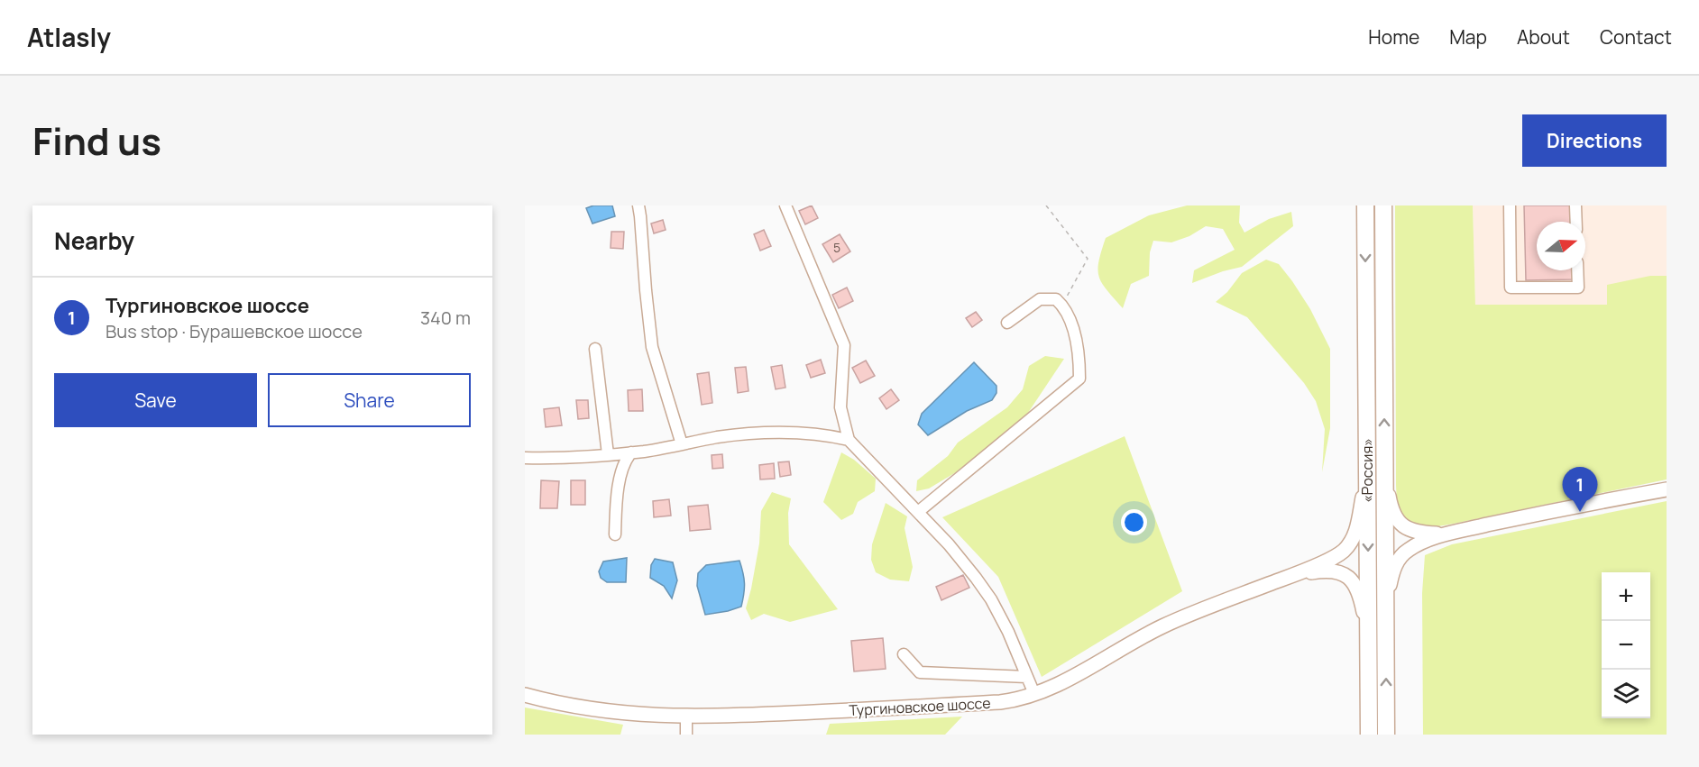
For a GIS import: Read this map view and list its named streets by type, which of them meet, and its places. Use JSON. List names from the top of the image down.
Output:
{
  "streets": {
    "highway": ["«Россия»"],
    "main road": ["Тургиновское шоссе"]
  },
  "crossings": [
    ["«Россия»", "Тургиновское шоссе"]
  ],
  "house_numbers": ["5"],
  "north": "right",
  "page": {
    "header": "Atlasly",
    "nav": [
      "Home",
      "Map",
      "About",
      "Contact"
    ],
    "title": "Find us",
    "buttons": [
      "Directions",
      ["Save", "Share"]
    ],
    "heading": "Nearby",
    "list": [
      {
        "mark": "1",
        "name": "Тургиновское шоссе",
        "note": "Bus stop · Бурашевское шоссе",
        "value": "340 m"
      }
    ],
    "pins": "1",
    "map_buttons": ["+", "−"]
  }
}
